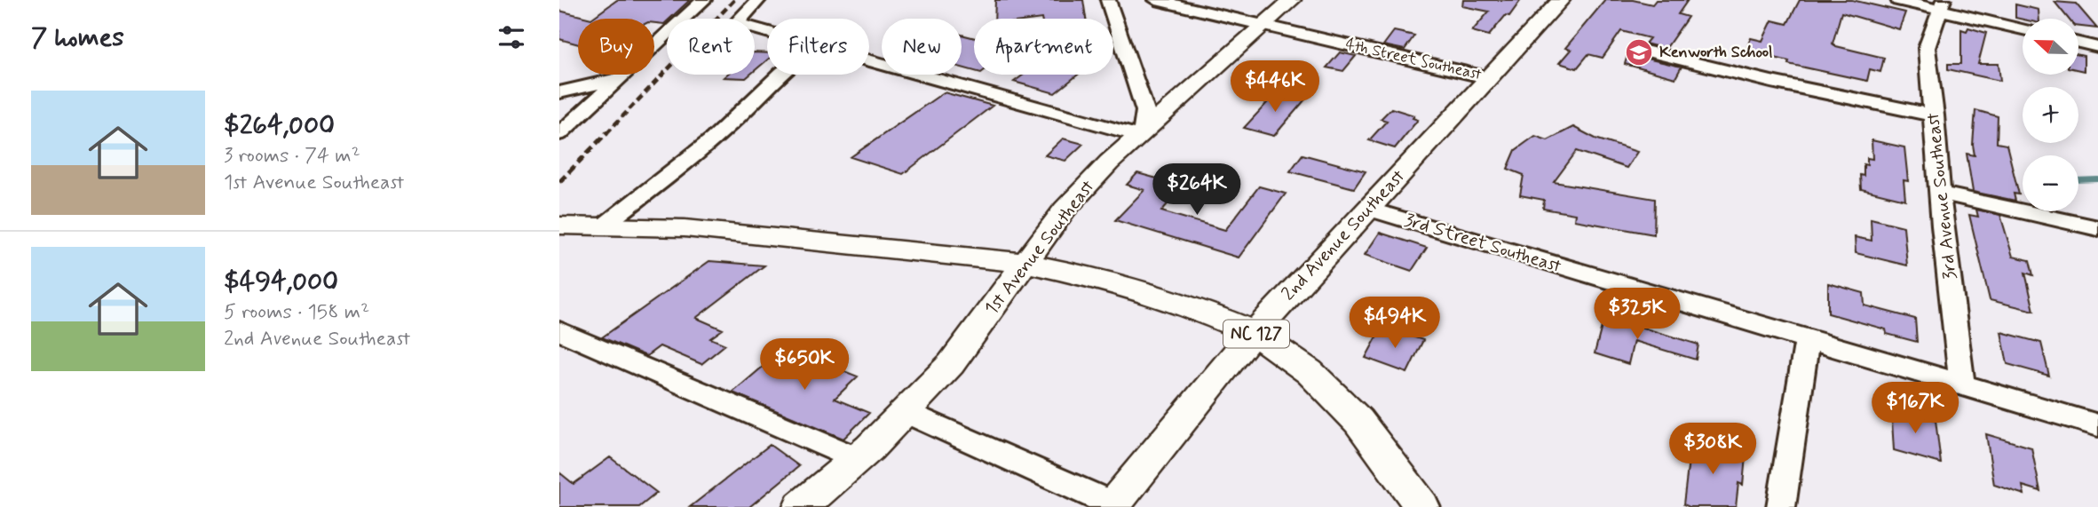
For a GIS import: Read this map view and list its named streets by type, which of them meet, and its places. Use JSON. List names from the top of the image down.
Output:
{
  "streets": {
    "main road": ["2nd Avenue Southeast", "1st Avenue Southeast", "NC 127"],
    "street": ["4th Street Southeast", "3rd Avenue Southeast", "3rd Street Southeast"]
  },
  "crossings": [
    ["4th Street Southeast", "2nd Avenue Southeast"],
    ["4th Street Southeast", "1st Avenue Southeast"],
    ["3rd Avenue Southeast", "3rd Street Southeast"],
    ["2nd Avenue Southeast", "3rd Street Southeast"],
    ["2nd Avenue Southeast", "NC 127"],
    ["1st Avenue Southeast", "NC 127"]
  ],
  "places": {
    "school or university": ["Kenworth School"]
  },
  "north": "left",
  "page": {
    "heading": "7 homes",
    "map_buttons": ["+", "−"],
    "chip": [
      "Buy",
      "Rent",
      "Filters",
      "New",
      "Apartment"
    ],
    "price": [
      "$446K",
      "$264K",
      "$325K",
      "$494K",
      "$650K",
      "$167K",
      "$308K"
    ],
    "list": [
      {
        "name": "$264,000",
        "note": "3 rooms · 74 m² · 1st Avenue Southeast"
      },
      {
        "name": "$494,000",
        "note": "5 rooms · 158 m² · 2nd Avenue Southeast"
      }
    ]
  }
}
